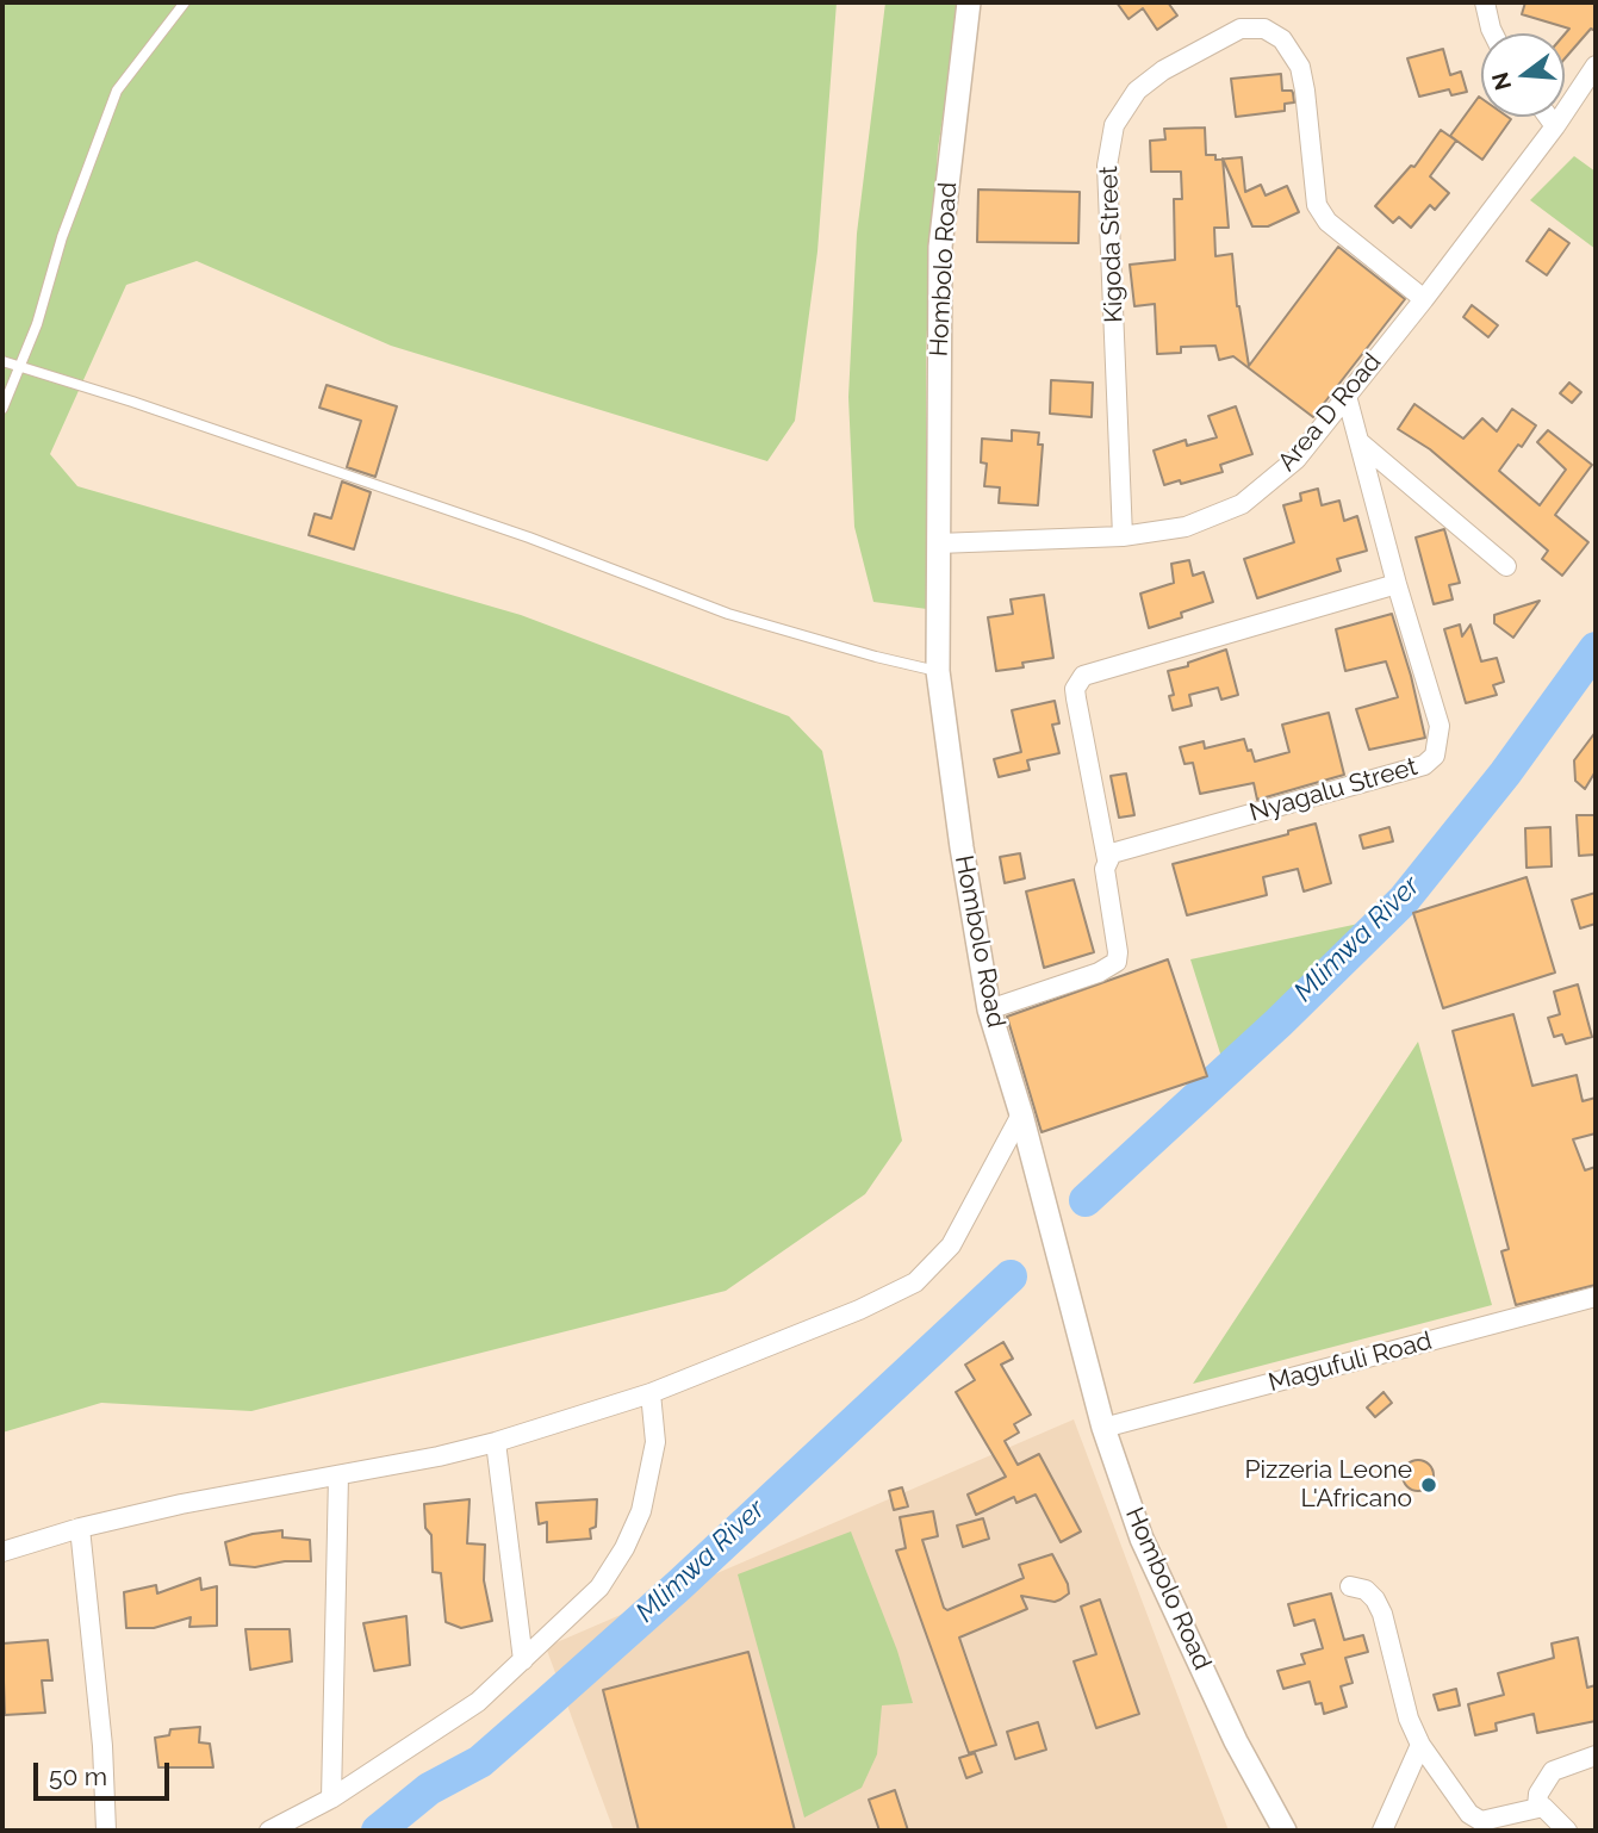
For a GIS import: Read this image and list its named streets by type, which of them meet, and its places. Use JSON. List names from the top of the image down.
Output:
{
  "streets": {
    "street": [
      "Kigoda Street",
      "Hombolo Road",
      "Area D Road",
      "Nyagalu Street",
      "Magufuli Road"
    ]
  },
  "crossings": [
    ["Kigoda Street", "Area D Road"],
    ["Hombolo Road", "Area D Road"],
    ["Hombolo Road", "Magufuli Road"],
    ["Area D Road", "Nyagalu Street"]
  ],
  "water": ["Mlimwa River"],
  "places": ["Pizzeria Leone L'Africano"],
  "scale_bar": "50 m",
  "north": "left"
}
